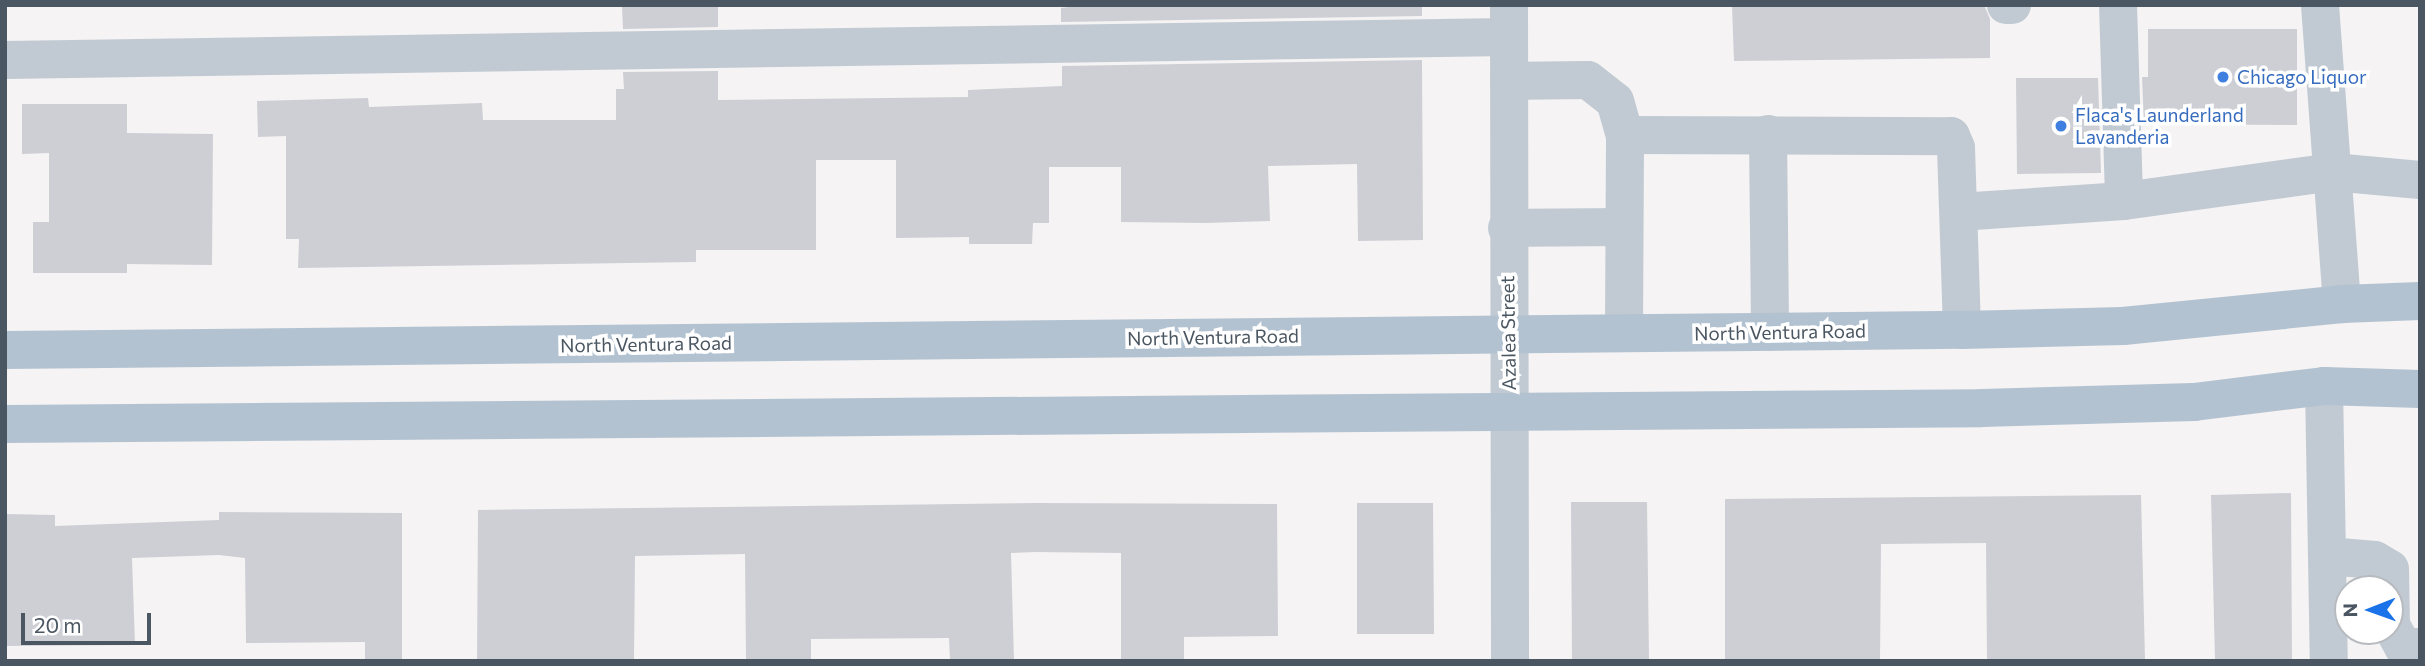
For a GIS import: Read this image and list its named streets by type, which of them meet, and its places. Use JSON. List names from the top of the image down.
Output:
{
  "streets": {
    "main road": ["North Ventura Road"],
    "street": ["Azalea Street"]
  },
  "crossings": [
    ["North Ventura Road", "Azalea Street"]
  ],
  "places": ["Chicago Liquor", "Flaca's Launderland Lavanderia"],
  "scale_bar": "20 m",
  "north": "left"
}
